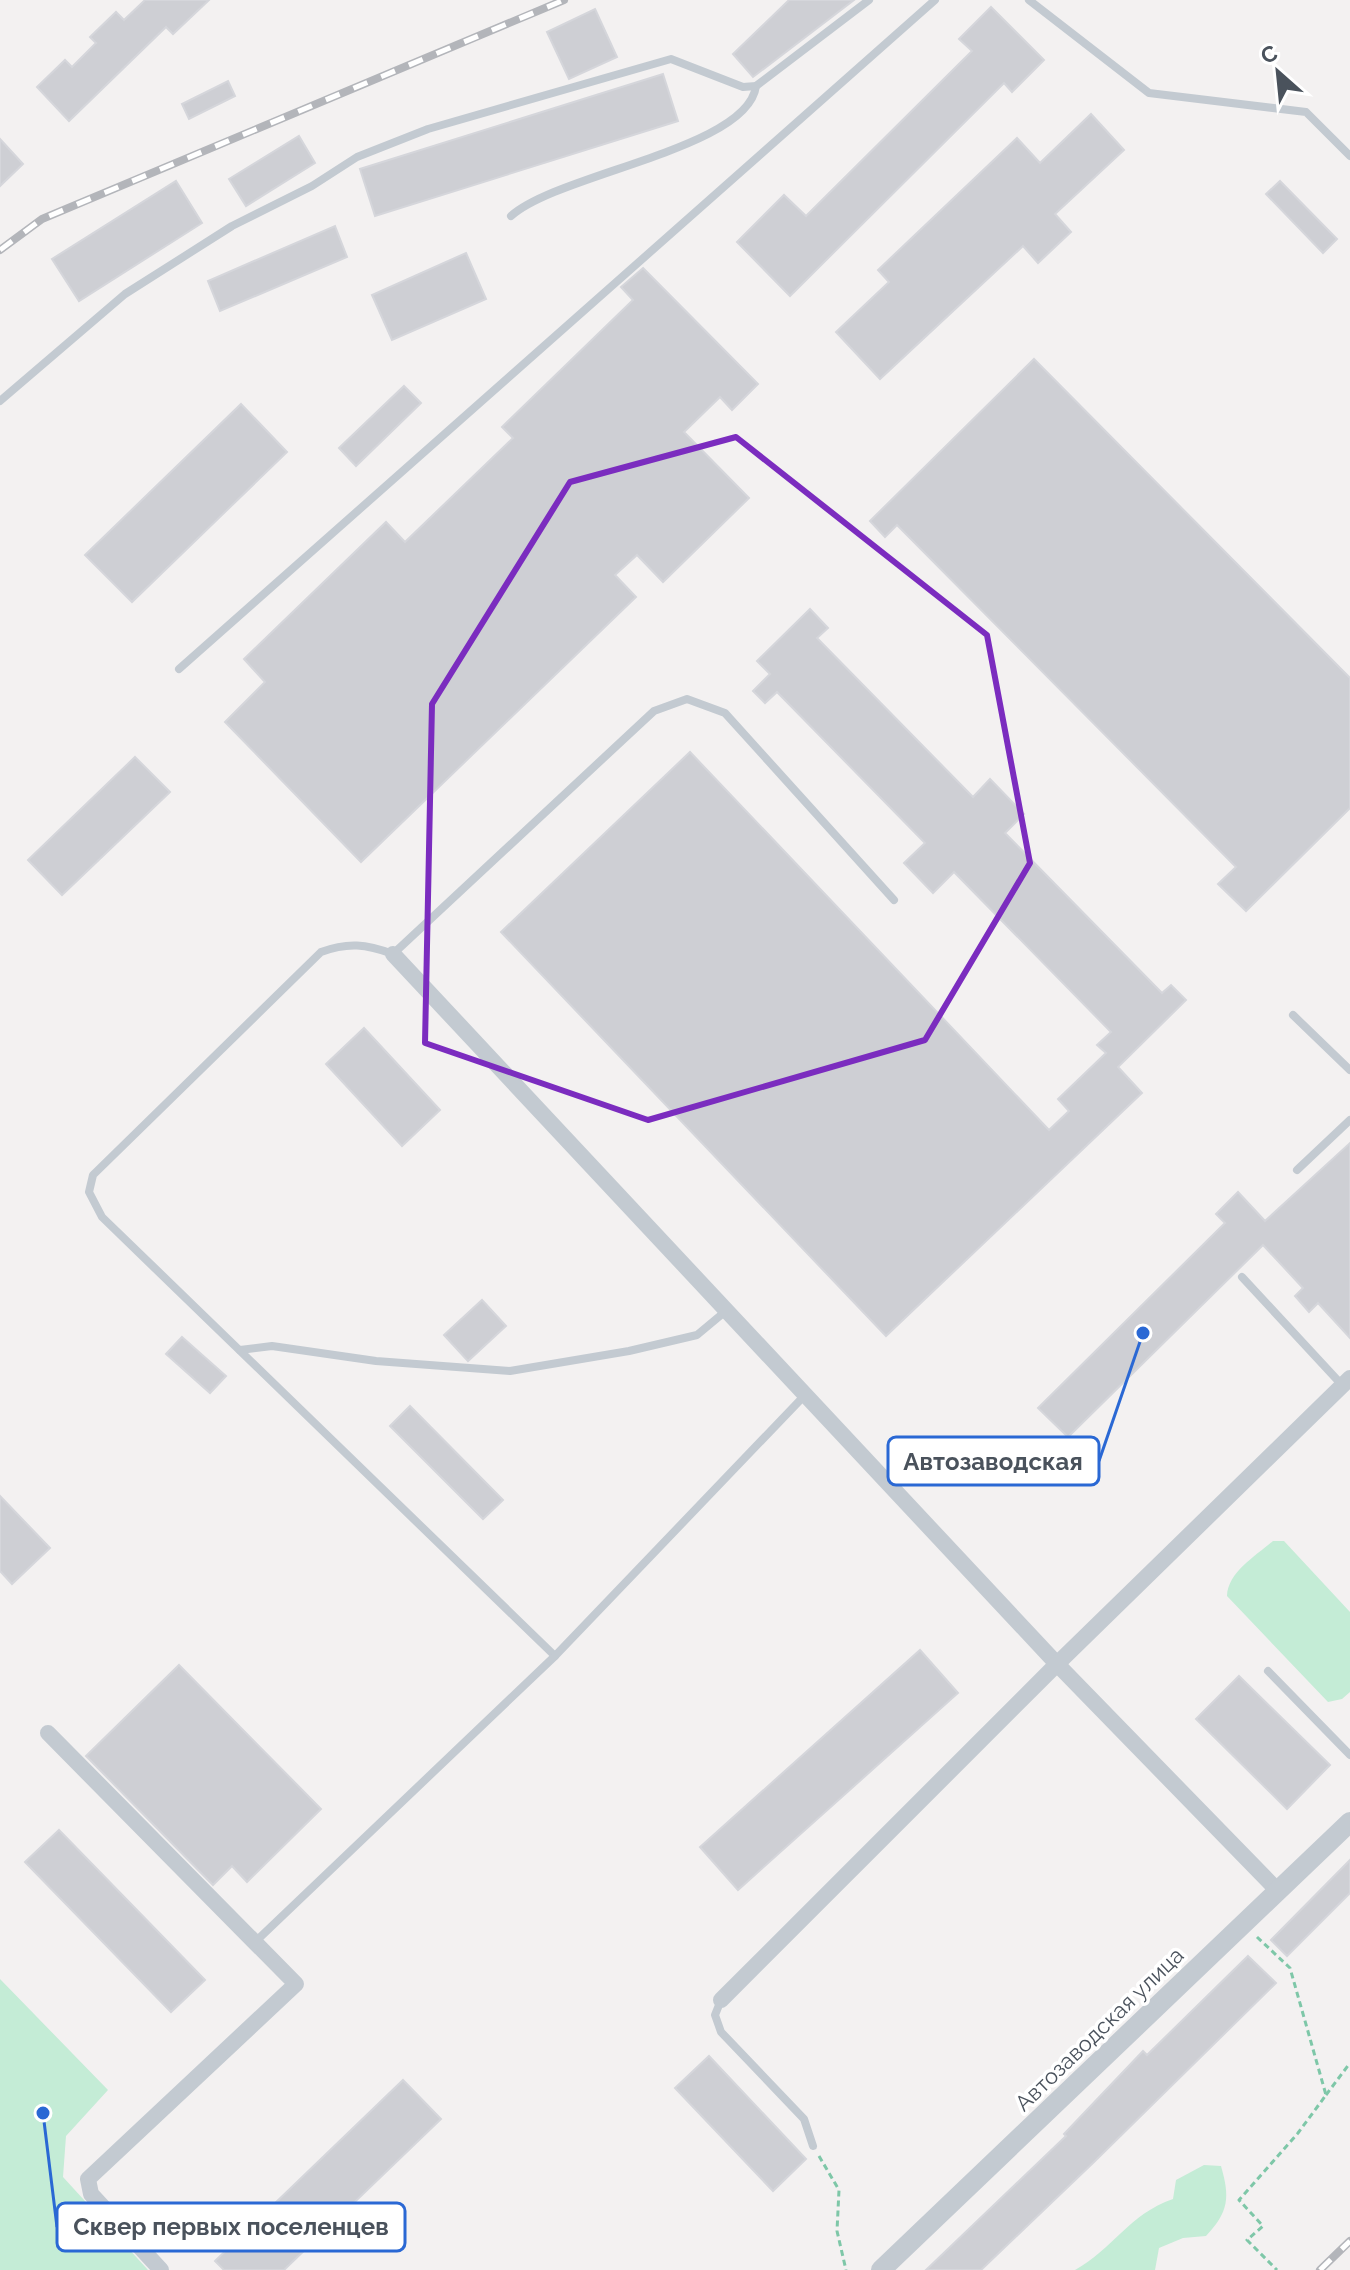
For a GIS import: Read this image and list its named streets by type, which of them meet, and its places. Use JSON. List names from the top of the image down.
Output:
{
  "streets": {
    "street": ["Автозаводская улица"]
  },
  "places": ["Автозаводская", "Сквер первых поселенцев"],
  "north": "top left"
}
